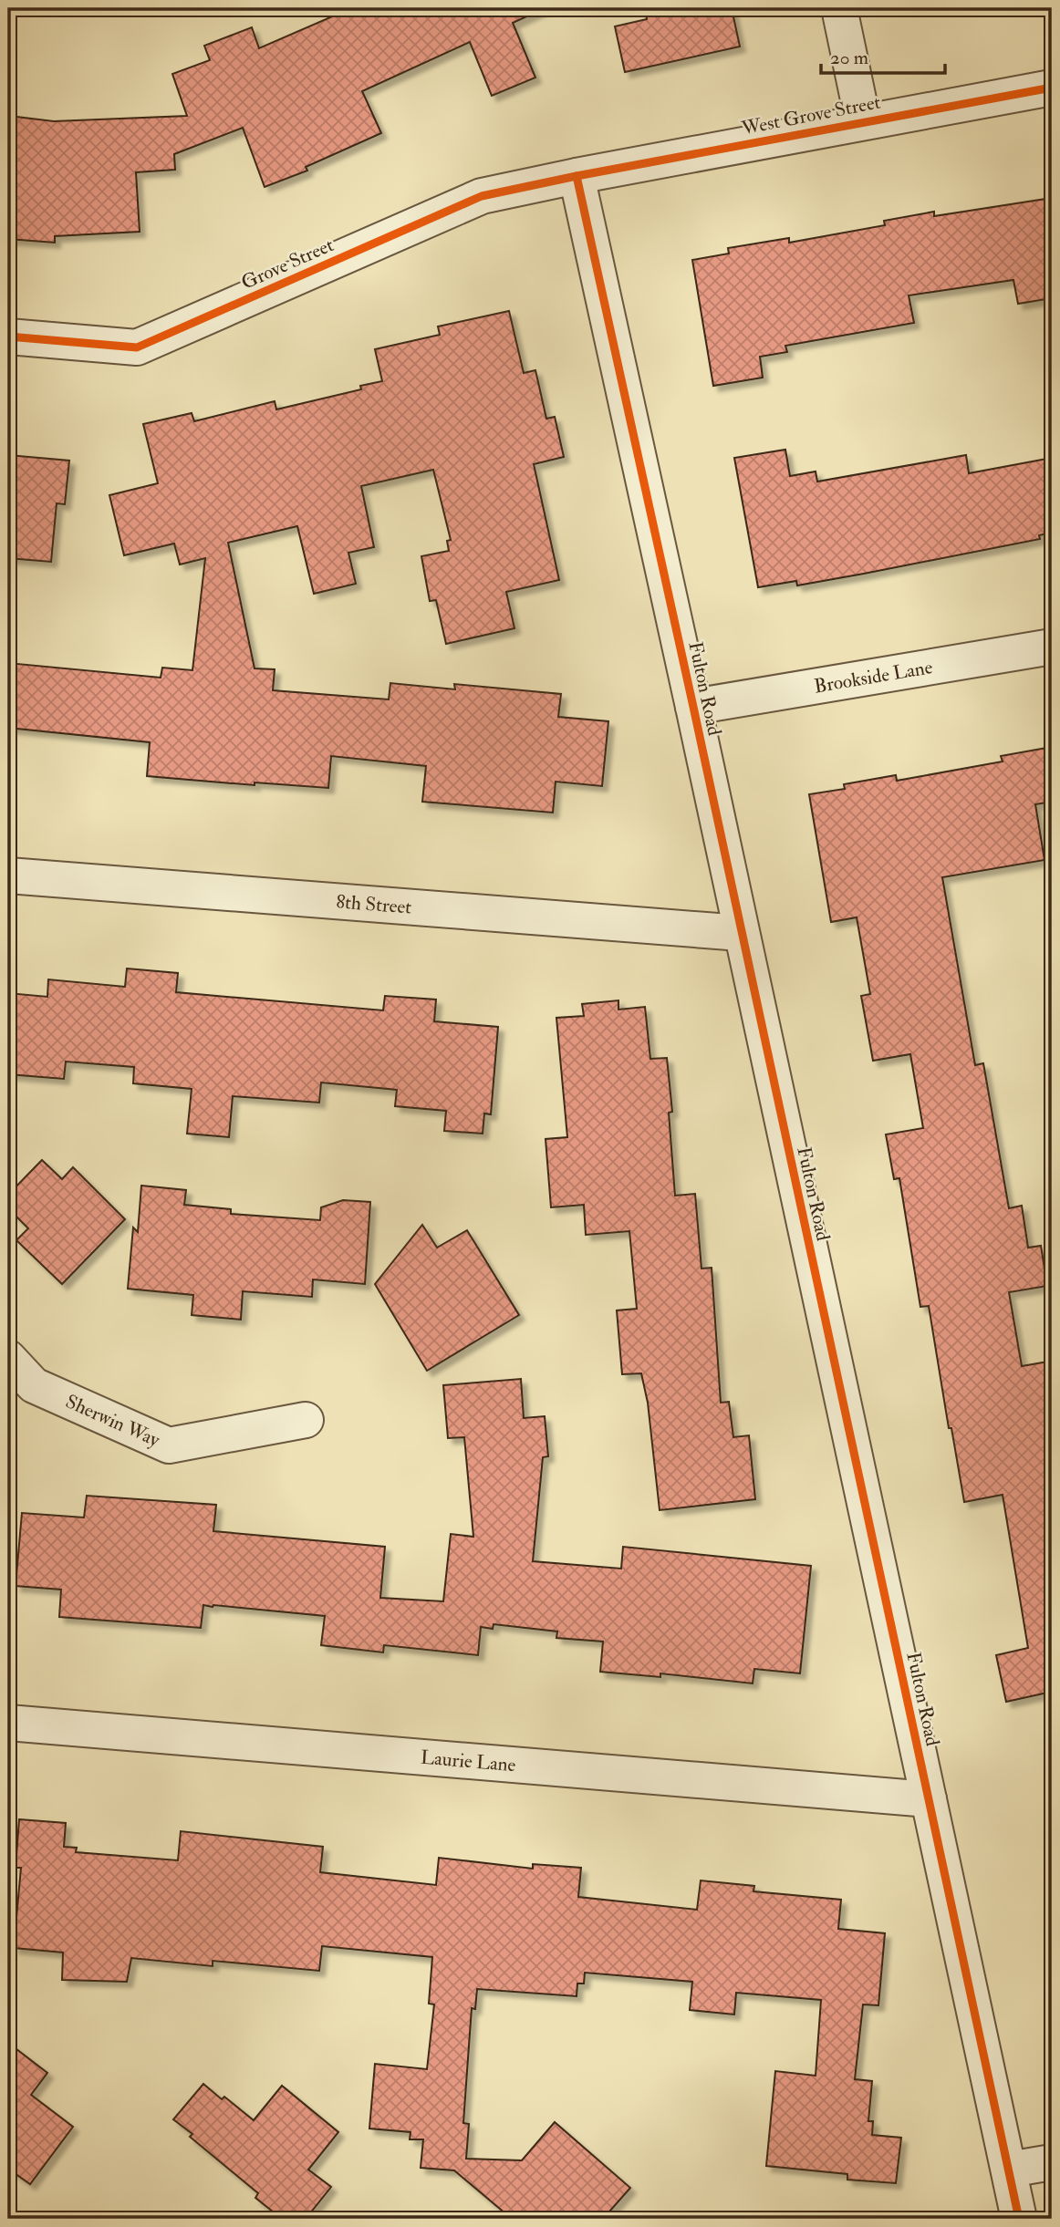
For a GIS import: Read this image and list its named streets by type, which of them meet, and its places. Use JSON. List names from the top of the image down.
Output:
{
  "streets": {
    "street": [
      "West Grove Street",
      "Grove Street",
      "Brookside Lane",
      "Fulton Road",
      "8th Street",
      "Sherwin Way",
      "Laurie Lane"
    ]
  },
  "crossings": [
    ["West Grove Street", "Grove Street"],
    ["West Grove Street", "Fulton Road"],
    ["Grove Street", "Fulton Road"],
    ["Brookside Lane", "Fulton Road"],
    ["Fulton Road", "8th Street"],
    ["Fulton Road", "Laurie Lane"]
  ],
  "scale_bar": "20 m"
}
